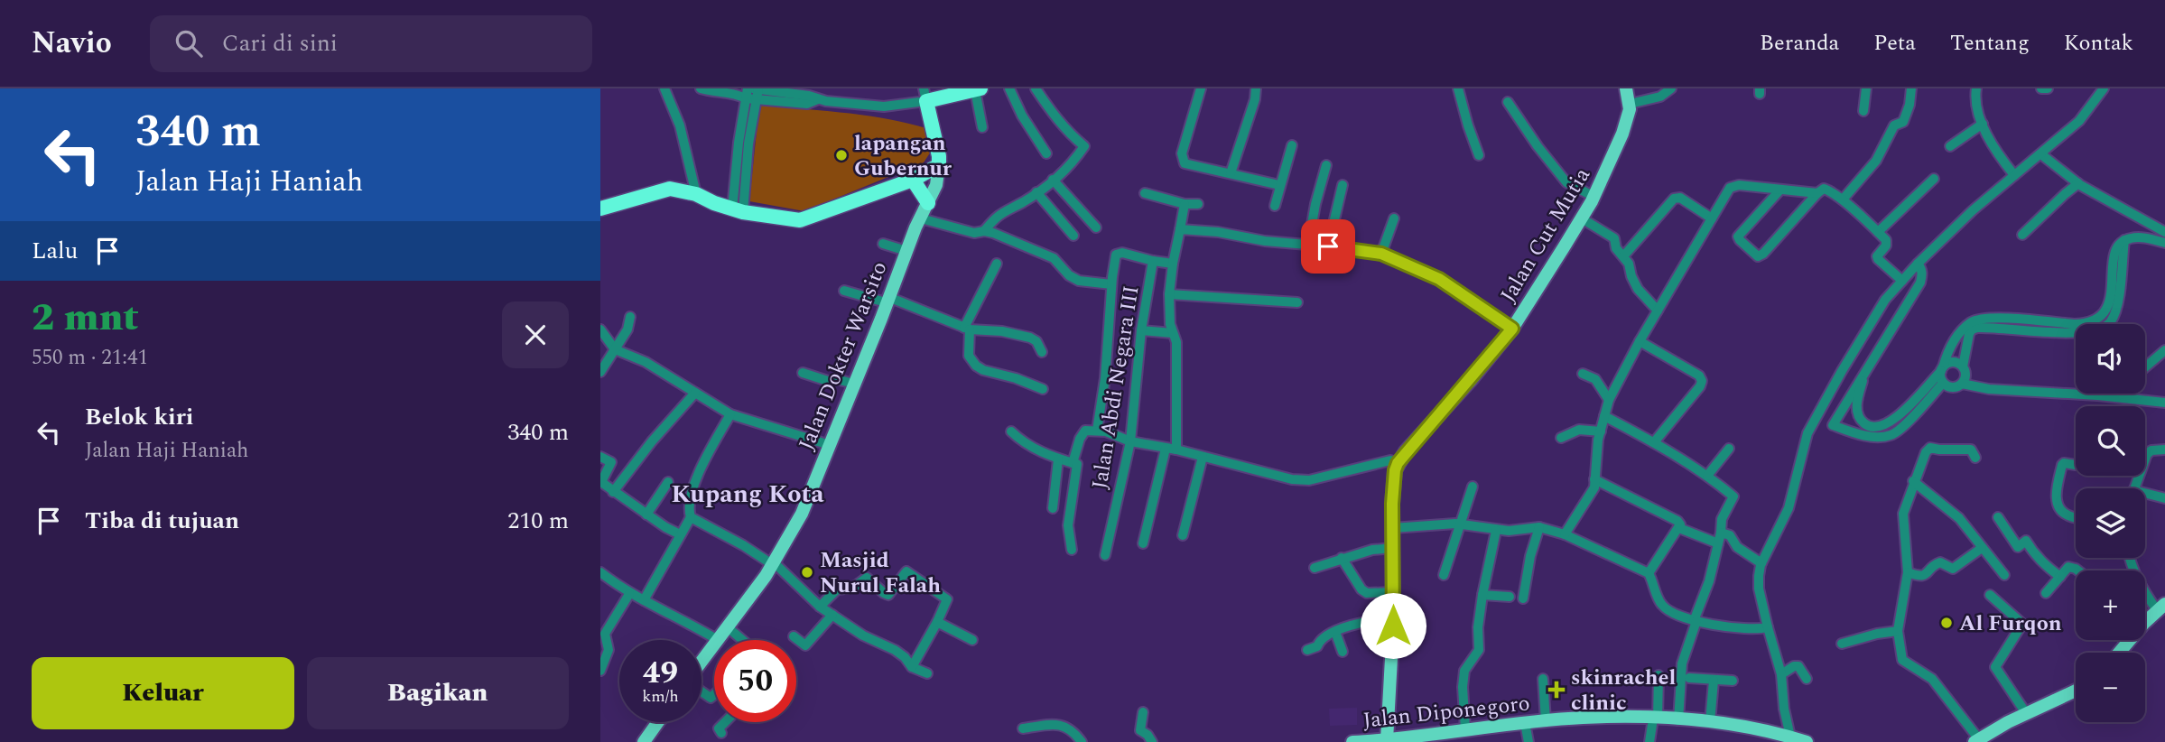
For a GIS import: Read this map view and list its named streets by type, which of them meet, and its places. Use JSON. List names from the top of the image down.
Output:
{
  "streets": {
    "main road": ["Jalan Cut Mutia", "Jalan Dokter Warsito", "Jalan Diponegoro"],
    "street": ["Jalan Abdi Negara III"]
  },
  "districts": ["Kupang Kota"],
  "places": {
    "other": ["lapangan Gubernur", "Masjid Nurul Falah", "Al Furqon"],
    "health": ["skinrachel clinic"]
  },
  "page": {
    "header": "Navio",
    "search": "Cari di sini",
    "nav": [
      "Beranda",
      "Peta",
      "Tentang",
      "Kontak"
    ],
    "turn": ["340 m", "Jalan Haji Haniah"],
    "then": "Lalu",
    "heading": ["2 mnt", "550 m · 21:41"],
    "map_buttons": ["+", "−"],
    "list": [
      {
        "name": "Belok kiri",
        "note": "Jalan Haji Haniah",
        "value": "340 m"
      },
      {
        "name": "Tiba di tujuan",
        "value": "210 m"
      }
    ],
    "speed": "49 km/h",
    "limit": "50",
    "buttons": ["Keluar", "Bagikan"]
  }
}
